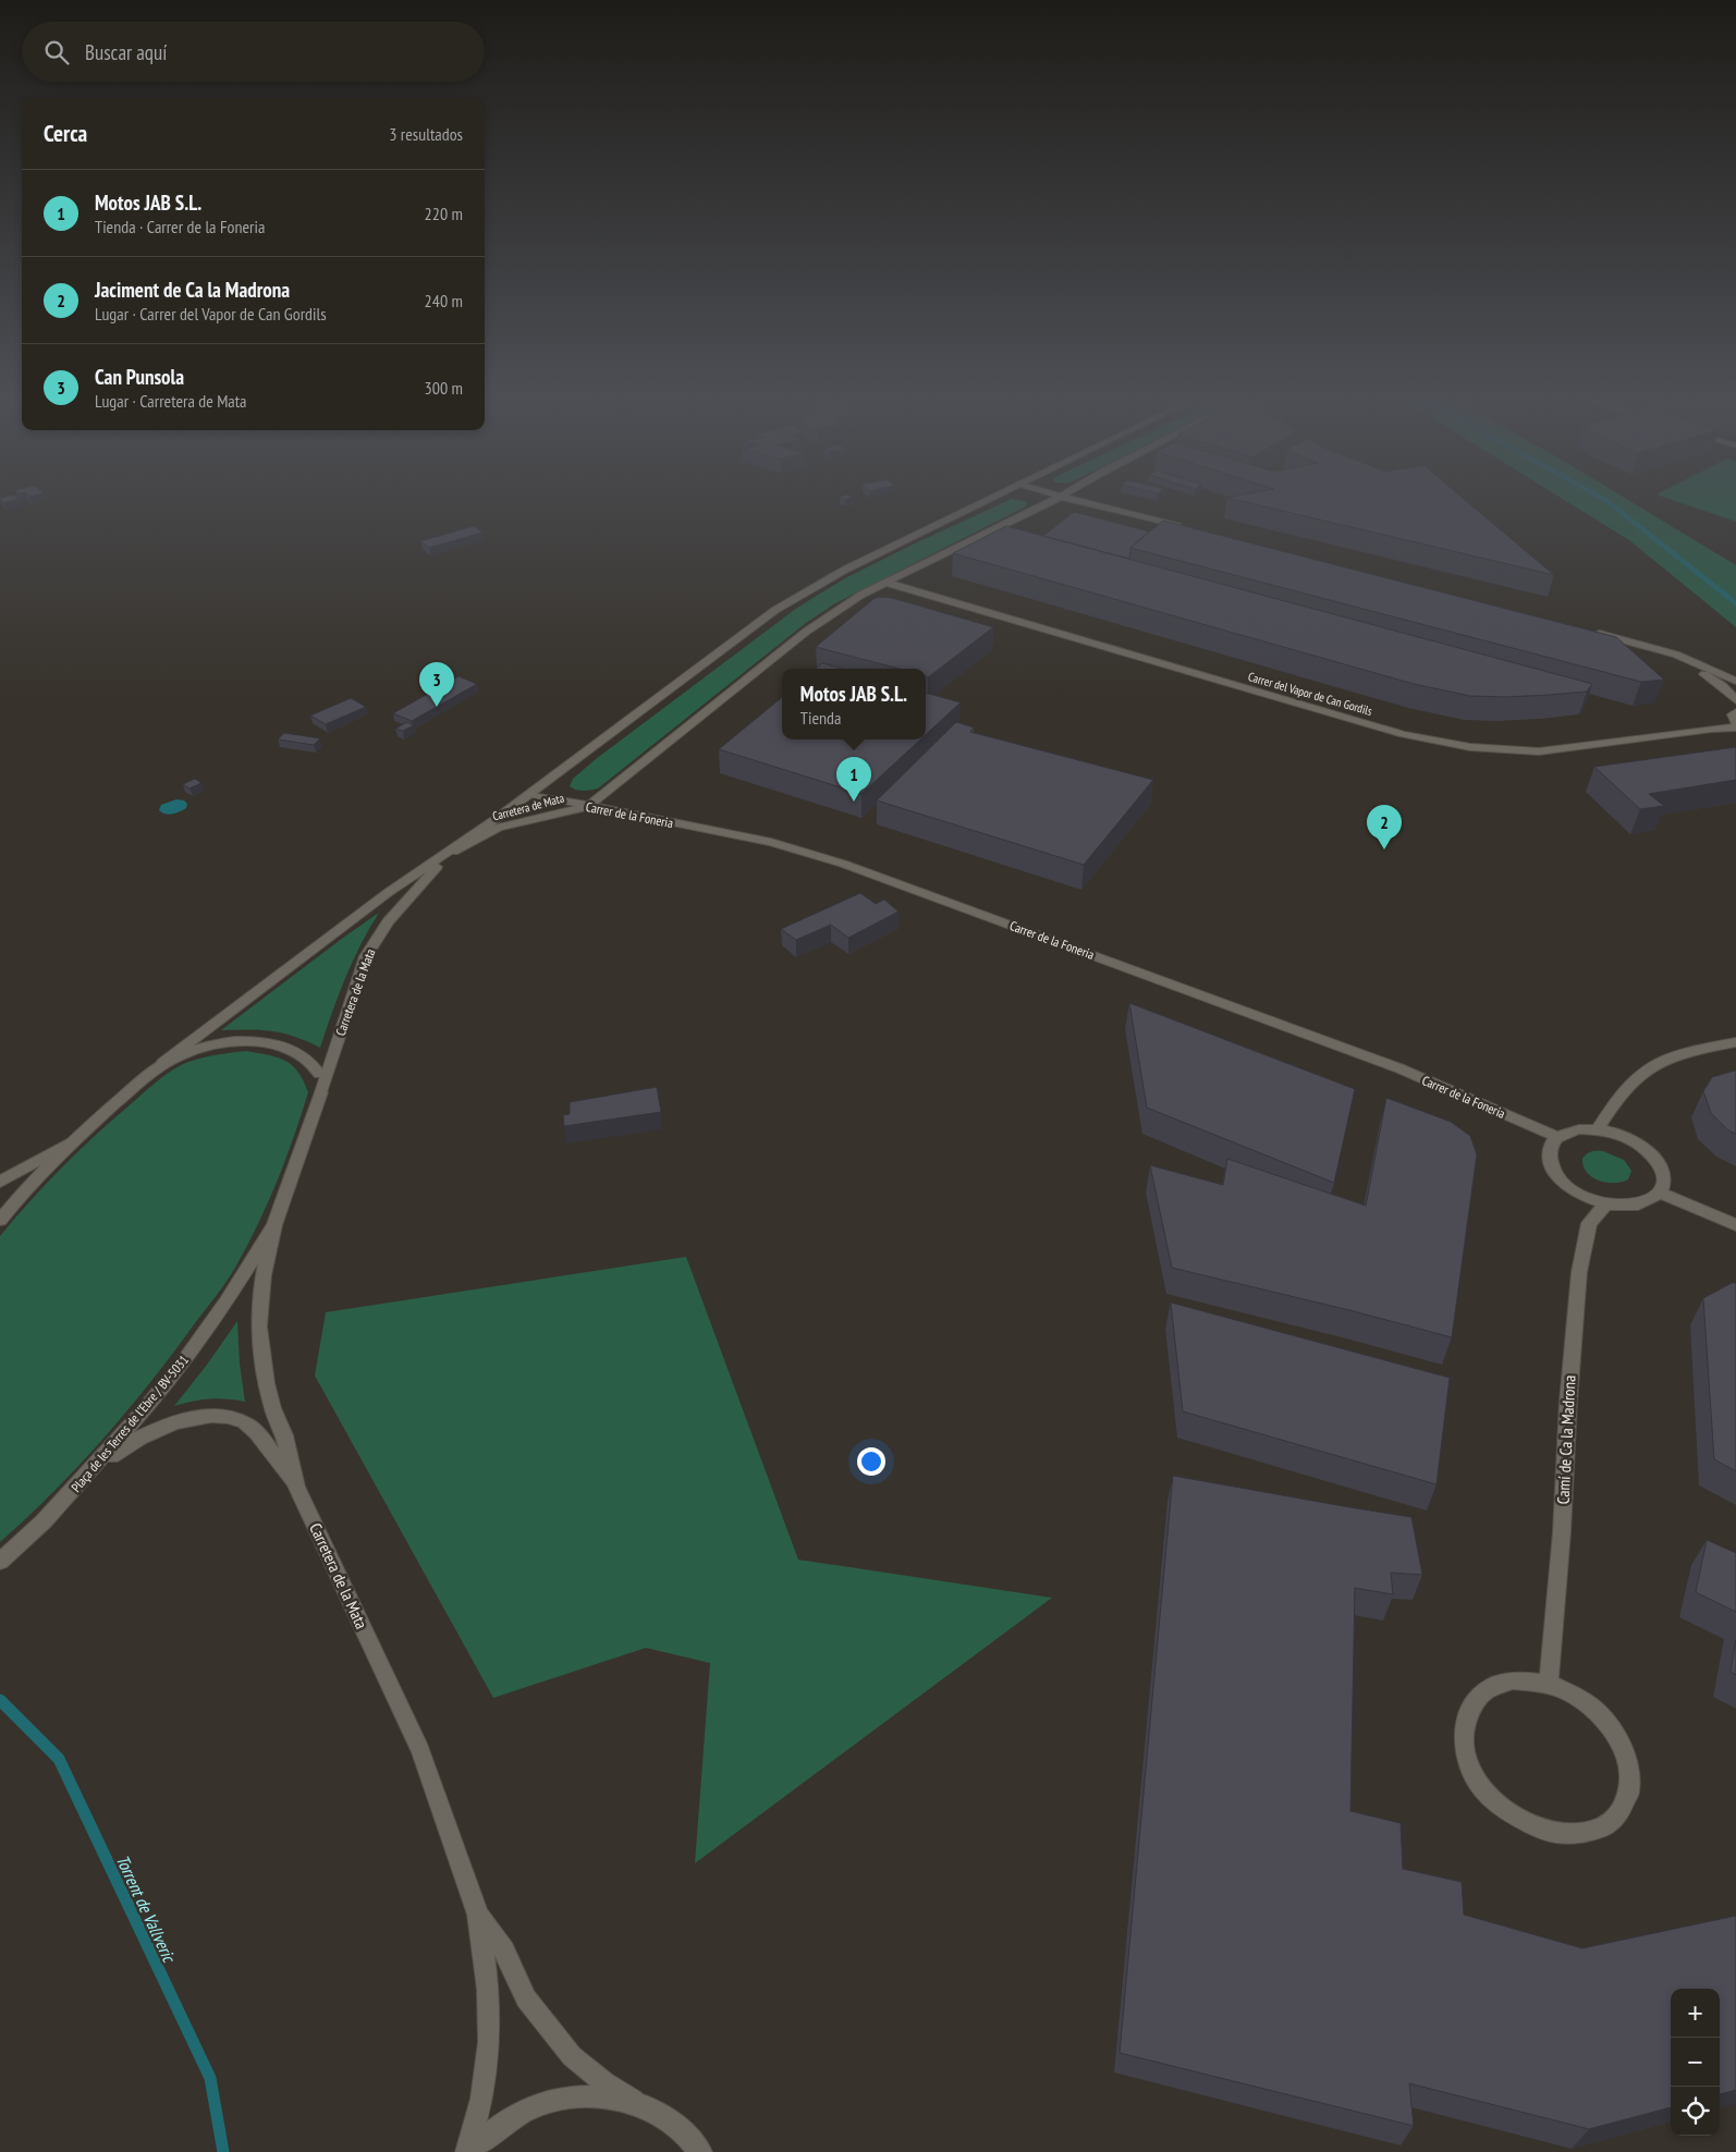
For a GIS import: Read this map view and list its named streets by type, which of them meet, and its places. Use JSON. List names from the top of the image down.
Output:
{
  "streets": {
    "street": [
      "Carrer del Vapor de Can Gordils",
      "Carretera de Mata",
      "Carrer de la Foneria",
      "Carretera de la Mata",
      "Plaça de les Terres de l'Ebre / BV-5031",
      "Camí de Ca la Madrona"
    ]
  },
  "crossings": [
    ["Carrer del Vapor de Can Gordils", "Carretera de Mata"],
    ["Carretera de Mata", "Carrer de la Foneria"],
    ["Carretera de Mata", "Carretera de la Mata"],
    ["Carrer de la Foneria", "Camí de Ca la Madrona"],
    ["Carretera de la Mata", "Plaça de les Terres de l'Ebre / BV-5031"]
  ],
  "water": ["Torrent de Vallveric"],
  "page": {
    "search": "Buscar aquí",
    "heading": ["Cerca", "3 resultados"],
    "list": [
      {
        "mark": "1",
        "name": "Motos JAB S.L.",
        "note": "Tienda · Carrer de la Foneria",
        "value": "220 m"
      },
      {
        "mark": "2",
        "name": "Jaciment de Ca la Madrona",
        "note": "Lugar · Carrer del Vapor de Can Gordils",
        "value": "240 m"
      },
      {
        "mark": "3",
        "name": "Can Punsola",
        "note": "Lugar · Carretera de Mata",
        "value": "300 m"
      }
    ],
    "pins": ["3", "1", "2"],
    "popup": ["Motos JAB S.L.", "Tienda"],
    "map_buttons": ["+", "−"]
  }
}
